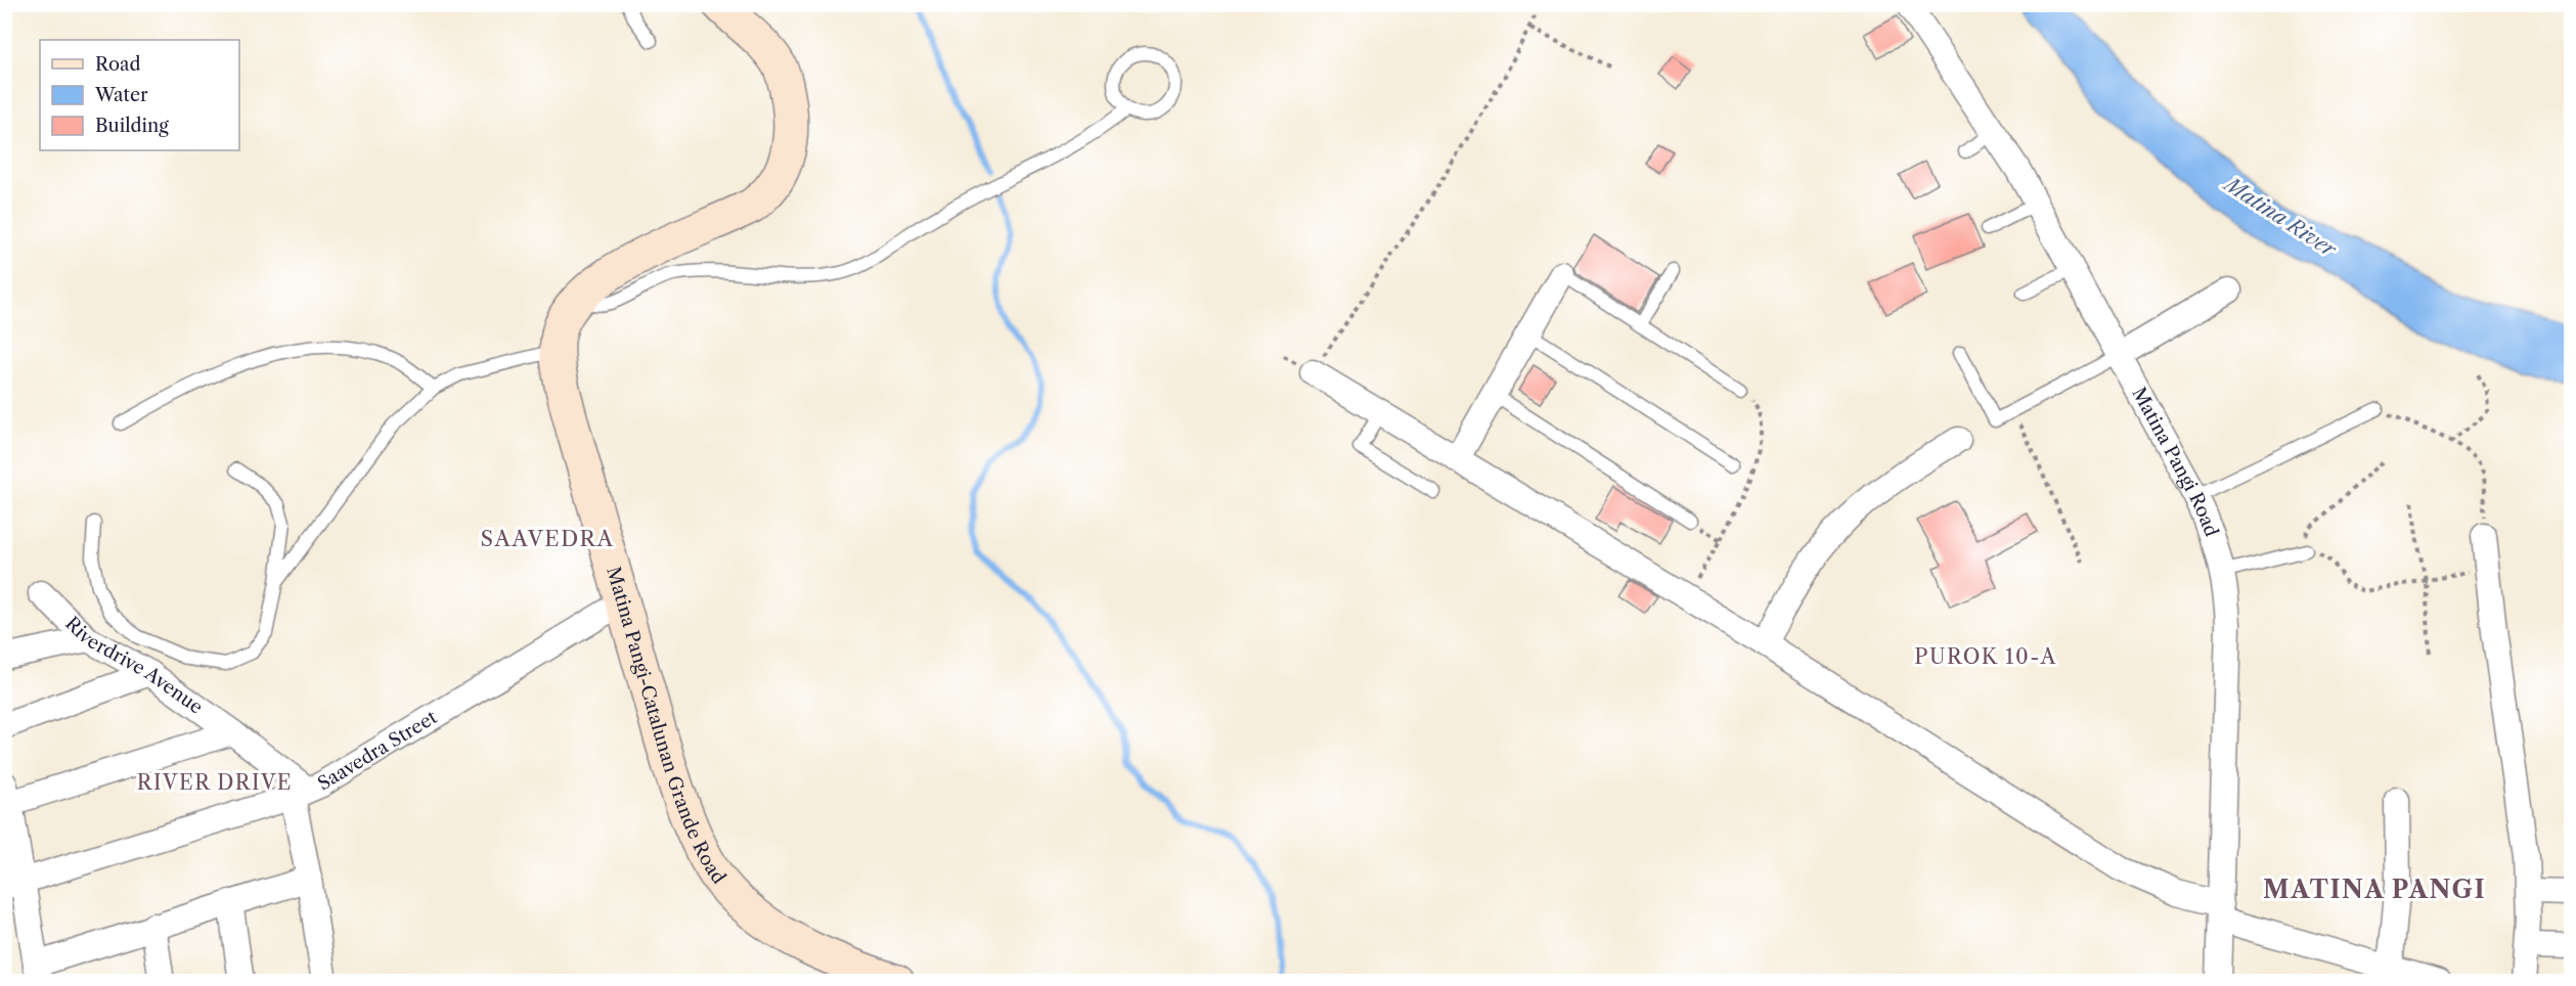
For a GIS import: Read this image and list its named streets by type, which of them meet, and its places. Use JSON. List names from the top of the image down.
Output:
{
  "streets": {
    "street": [
      "Matina Pangi Road",
      "Riverdrive Avenue",
      "Matina Pangi-Catalunan Grande Road",
      "Saavedra Street"
    ]
  },
  "crossings": [
    ["Riverdrive Avenue", "Saavedra Street"],
    ["Matina Pangi-Catalunan Grande Road", "Saavedra Street"]
  ],
  "districts": [
    "SAAVEDRA",
    "PUROK 10-A",
    "RIVER DRIVE",
    "MATINA PANGI"
  ],
  "water": ["Matina River"],
  "legend": ["Road", "Water", "Building"]
}
